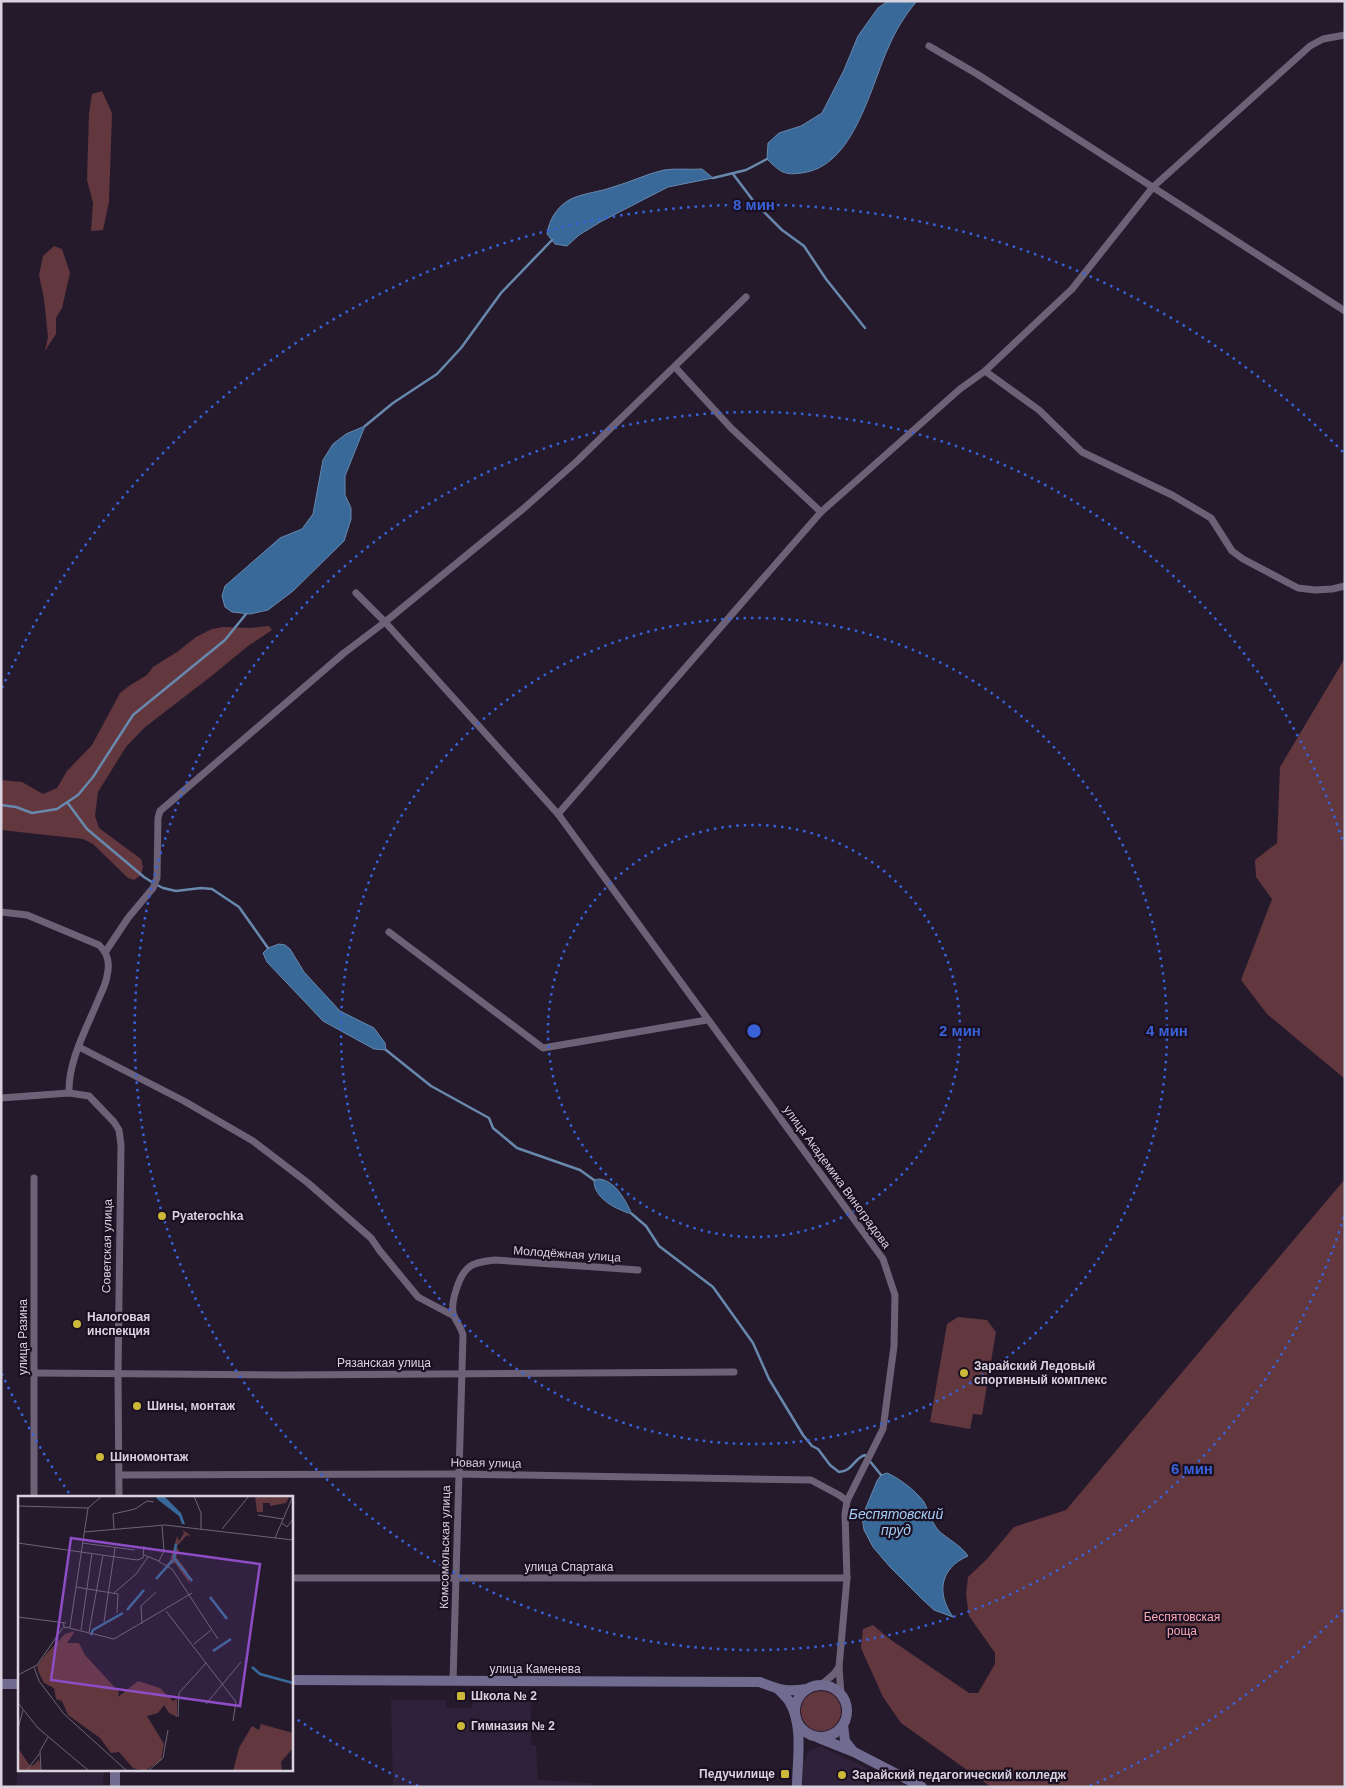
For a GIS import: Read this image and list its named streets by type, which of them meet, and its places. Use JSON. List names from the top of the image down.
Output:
{
  "streets": {
    "main road": ["улица Каменева"],
    "street": [
      "улица Академика Виноградова",
      "Советская улица",
      "Молодёжная улица",
      "улица Разина",
      "Рязанская улица",
      "Новая улица",
      "Комсомольская улица",
      "улица Спартака"
    ]
  },
  "crossings": [
    ["улица Академика Виноградова", "Новая улица"],
    ["Советская улица", "Рязанская улица"],
    ["Советская улица", "Новая улица"],
    ["Молодёжная улица", "Комсомольская улица"],
    ["улица Разина", "Рязанская улица"],
    ["Рязанская улица", "Комсомольская улица"],
    ["Новая улица", "Комсомольская улица"],
    ["Комсомольская улица", "улица Спартака"],
    ["Комсомольская улица", "улица Каменева"]
  ],
  "water": ["Беспятовский пруд"],
  "parks": ["Беспятовская роща"],
  "places": {
    "other": [
      "Pyaterochka",
      "Налоговая инспекция",
      "Зарайский Ледовый спортивный комплекс",
      "Шины, монтаж",
      "Шиномонтаж",
      "Гимназия № 2",
      "Зарайский педагогический колледж"
    ],
    "transit": ["Школа № 2", "Педучилище"]
  },
  "rings": [
    "8 мин",
    "2 мин",
    "4 мин",
    "6 мин"
  ]
}
